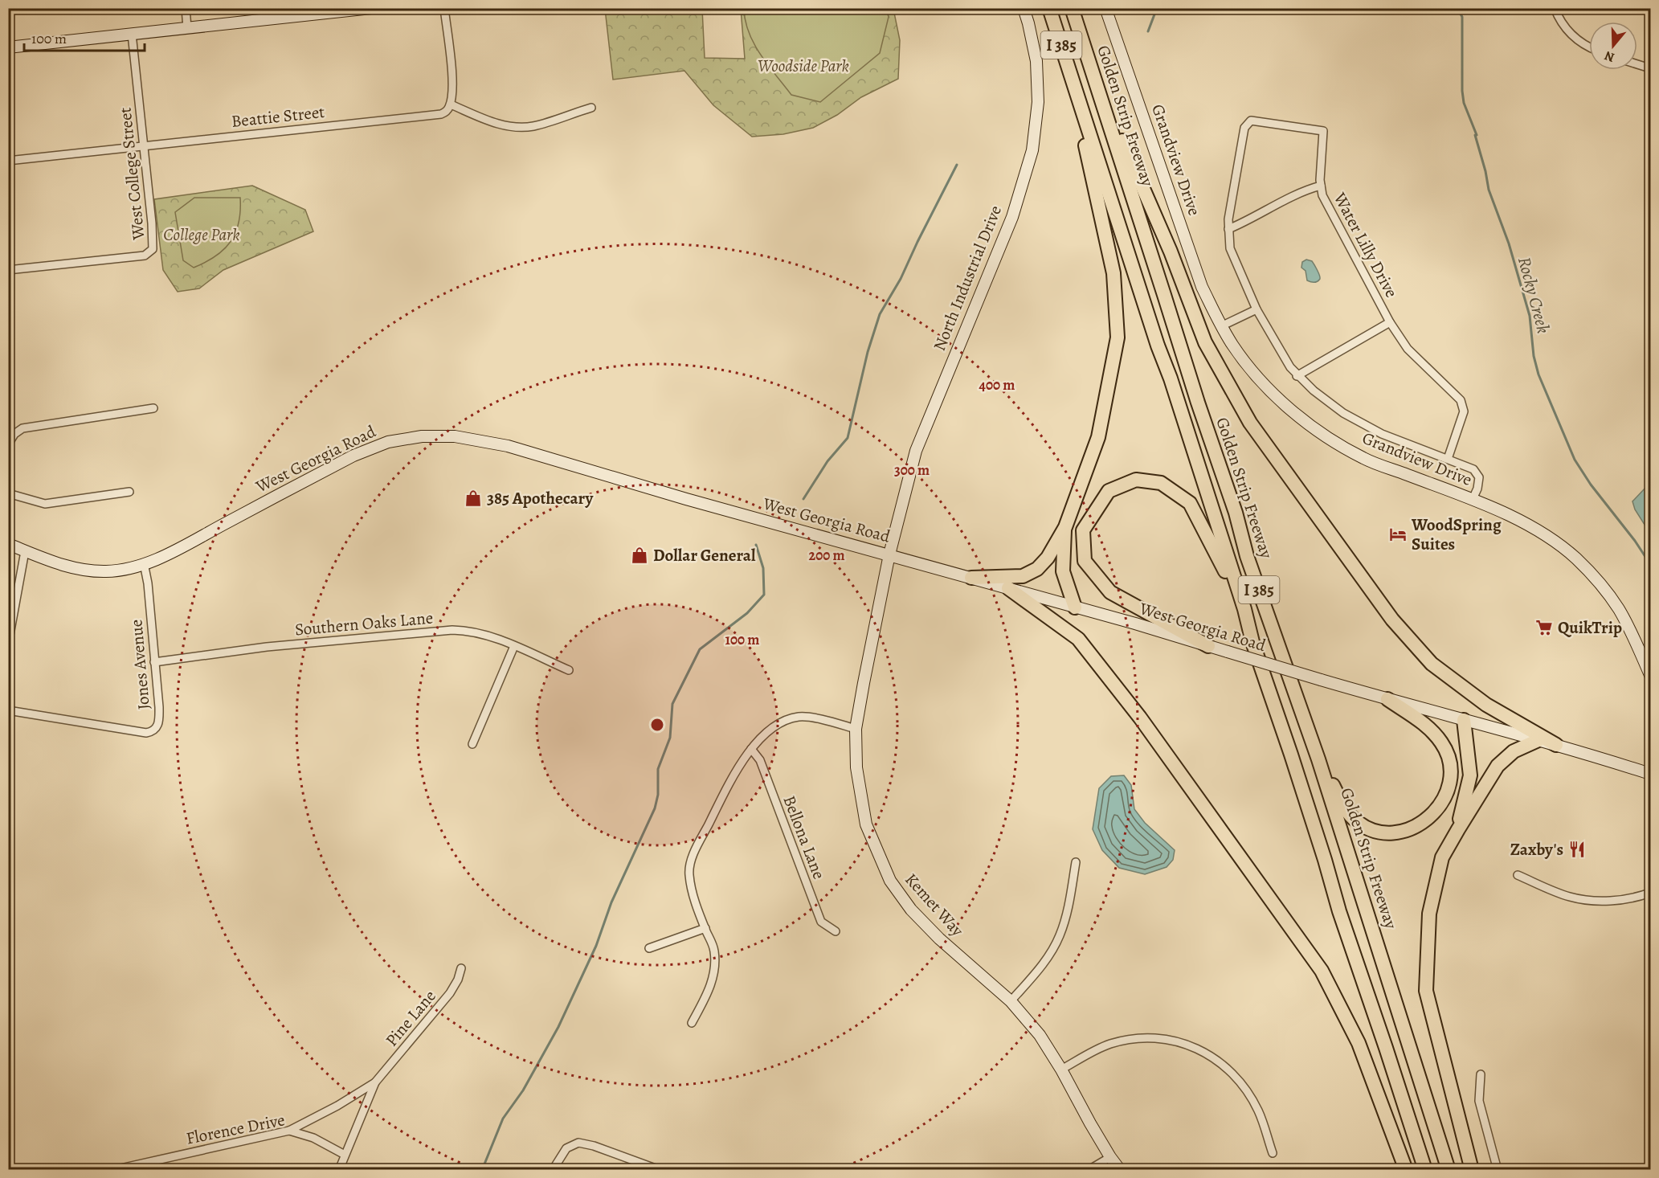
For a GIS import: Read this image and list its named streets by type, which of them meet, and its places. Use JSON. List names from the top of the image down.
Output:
{
  "streets": {
    "highway": ["I 385", "Golden Strip Freeway"],
    "street": [
      "Beattie Street",
      "Grandview Drive",
      "West College Street",
      "Water Lilly Drive",
      "North Industrial Drive",
      "West Georgia Road",
      "Southern Oaks Lane",
      "Jones Avenue",
      "Bellona Lane",
      "Kemet Way",
      "Pine Lane",
      "Florence Drive"
    ]
  },
  "crossings": [
    ["Beattie Street", "West College Street"],
    ["Grandview Drive", "Water Lilly Drive"],
    ["North Industrial Drive", "West Georgia Road"],
    ["North Industrial Drive", "Kemet Way"],
    ["West Georgia Road", "Jones Avenue"],
    ["West Georgia Road", "Kemet Way"],
    ["Southern Oaks Lane", "Jones Avenue"],
    ["Pine Lane", "Florence Drive"]
  ],
  "water": ["Rocky Creek"],
  "parks": ["Woodside Park", "College Park"],
  "places": {
    "shop": ["385 Apothecary", "Dollar General"],
    "hotel": ["WoodSpring Suites"],
    "supermarket": ["QuikTrip"],
    "restaurant": ["Zaxby's"]
  },
  "scale_bar": "100 m",
  "north": "bottom",
  "rings": [
    "400 m",
    "300 m",
    "200 m",
    "100 m"
  ]
}
